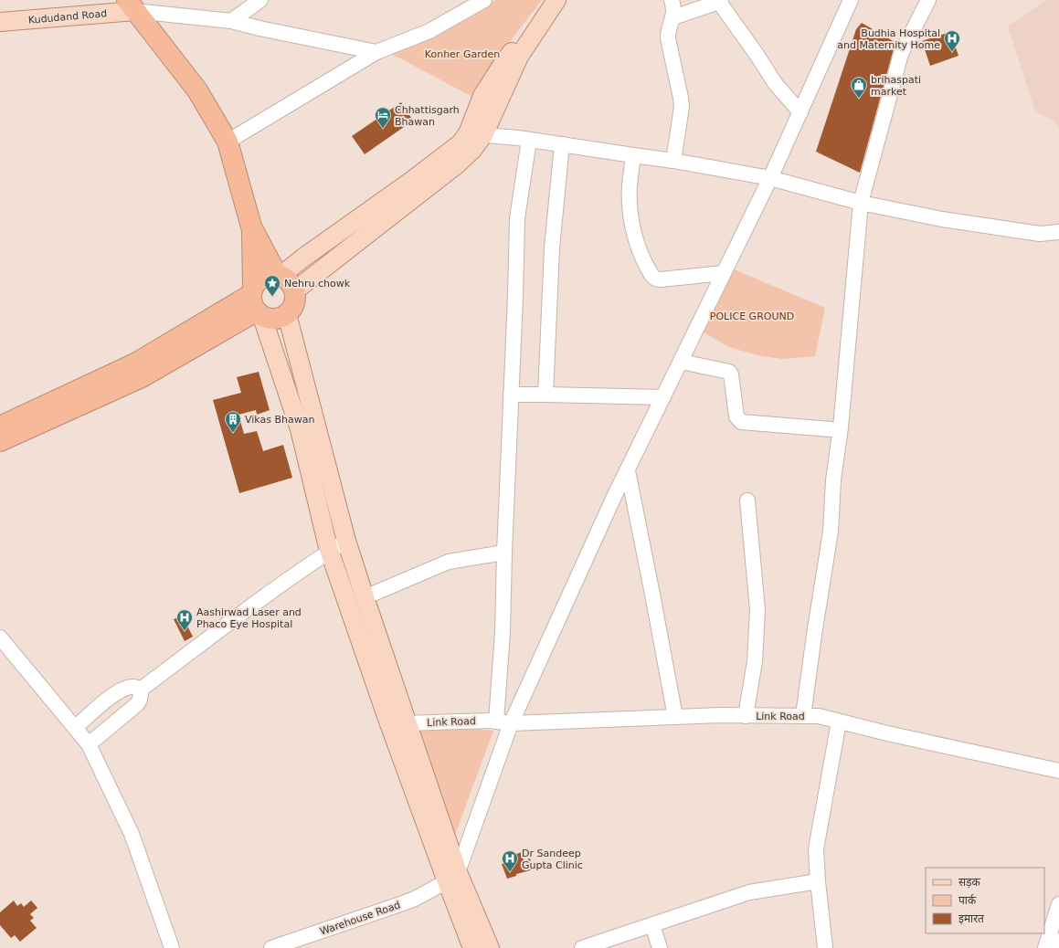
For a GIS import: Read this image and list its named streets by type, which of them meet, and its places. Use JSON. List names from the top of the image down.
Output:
{
  "streets": {
    "main road": ["Kududand Road"],
    "street": ["Link Road", "Warehouse Road"]
  },
  "parks": ["Konher Garden", "POLICE GROUND"],
  "places": {
    "hospital": ["Budhia Hospital and Maternity Home", "Aashirwad Laser and Phaco Eye Hospital", "Dr Sandeep Gupta Clinic"],
    "shop": ["brihaspati market"],
    "hotel": ["Chhattisgarh Bhawan"],
    "place": ["Nehru chowk"],
    "building": ["Vikas Bhawan"]
  },
  "legend": ["सड़क", "पार्क", "इमारत"]
}
